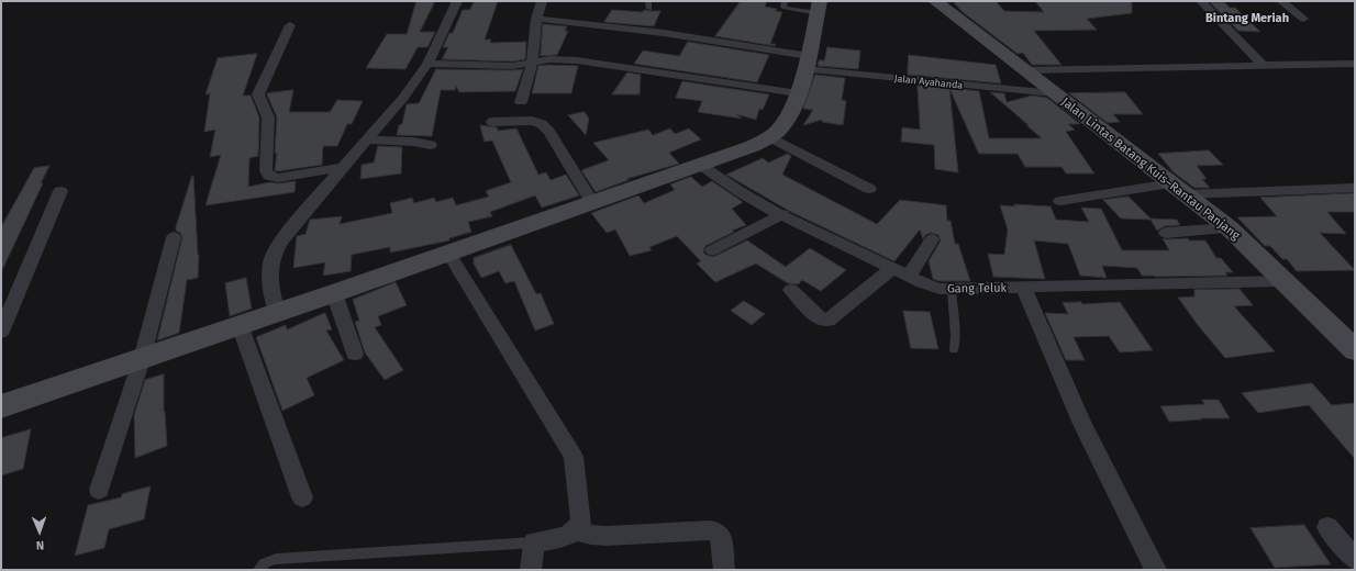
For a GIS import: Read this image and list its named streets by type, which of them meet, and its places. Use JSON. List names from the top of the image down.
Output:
{
  "streets": {
    "street": ["Jalan Ayahanda", "Jalan Lintas Batang Kuis–Rantau Panjang", "Gang Teluk"]
  },
  "crossings": [
    ["Jalan Ayahanda", "Jalan Lintas Batang Kuis–Rantau Panjang"],
    ["Jalan Lintas Batang Kuis–Rantau Panjang", "Gang Teluk"]
  ],
  "districts": ["Bintang Meriah"],
  "north": "bottom"
}
